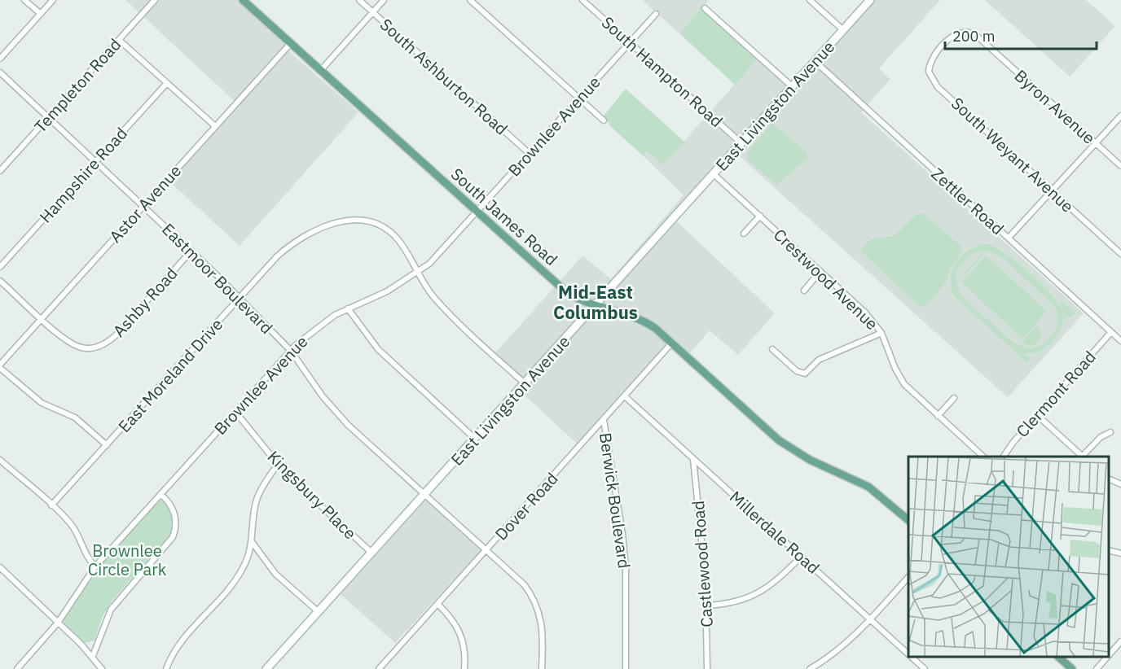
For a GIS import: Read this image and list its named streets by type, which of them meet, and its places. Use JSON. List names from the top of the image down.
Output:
{
  "streets": {
    "main road": ["East Livingston Avenue", "South James Road"],
    "street": [
      "South Hampton Road",
      "South Ashburton Road",
      "Templeton Road",
      "Byron Avenue",
      "Brownlee Avenue",
      "South Weyant Avenue",
      "Hampshire Road",
      "Zettler Road",
      "Astor Avenue",
      "Eastmoor Boulevard",
      "Crestwood Avenue",
      "Ashby Road",
      "East Moreland Drive",
      "Clermont Road",
      "Kingsbury Place",
      "Berwick Boulevard",
      "Dover Road",
      "Millerdale Road",
      "Castlewood Road"
    ]
  },
  "crossings": [
    ["South Hampton Road", "East Livingston Avenue"],
    ["South Hampton Road", "Brownlee Avenue"],
    ["South Ashburton Road", "Brownlee Avenue"],
    ["Templeton Road", "Eastmoor Boulevard"],
    ["East Livingston Avenue", "Zettler Road"],
    ["East Livingston Avenue", "South James Road"],
    ["East Livingston Avenue", "Eastmoor Boulevard"],
    ["East Livingston Avenue", "Crestwood Avenue"],
    ["East Livingston Avenue", "Kingsbury Place"],
    ["Byron Avenue", "South Weyant Avenue"],
    ["Brownlee Avenue", "South James Road"],
    ["Brownlee Avenue", "Eastmoor Boulevard"],
    ["Brownlee Avenue", "East Moreland Drive"],
    ["Brownlee Avenue", "Kingsbury Place"],
    ["Hampshire Road", "Eastmoor Boulevard"],
    ["Zettler Road", "Clermont Road"],
    ["Astor Avenue", "South James Road"],
    ["Astor Avenue", "Eastmoor Boulevard"],
    ["Astor Avenue", "Ashby Road"],
    ["South James Road", "Dover Road"],
    ["Eastmoor Boulevard", "Ashby Road"],
    ["Eastmoor Boulevard", "East Moreland Drive"],
    ["Eastmoor Boulevard", "Dover Road"],
    ["Berwick Boulevard", "Dover Road"],
    ["Dover Road", "Millerdale Road"],
    ["Millerdale Road", "Castlewood Road"]
  ],
  "districts": ["Mid-East Columbus"],
  "parks": ["Brownlee Circle Park"],
  "scale_bar": "200 m"
}
